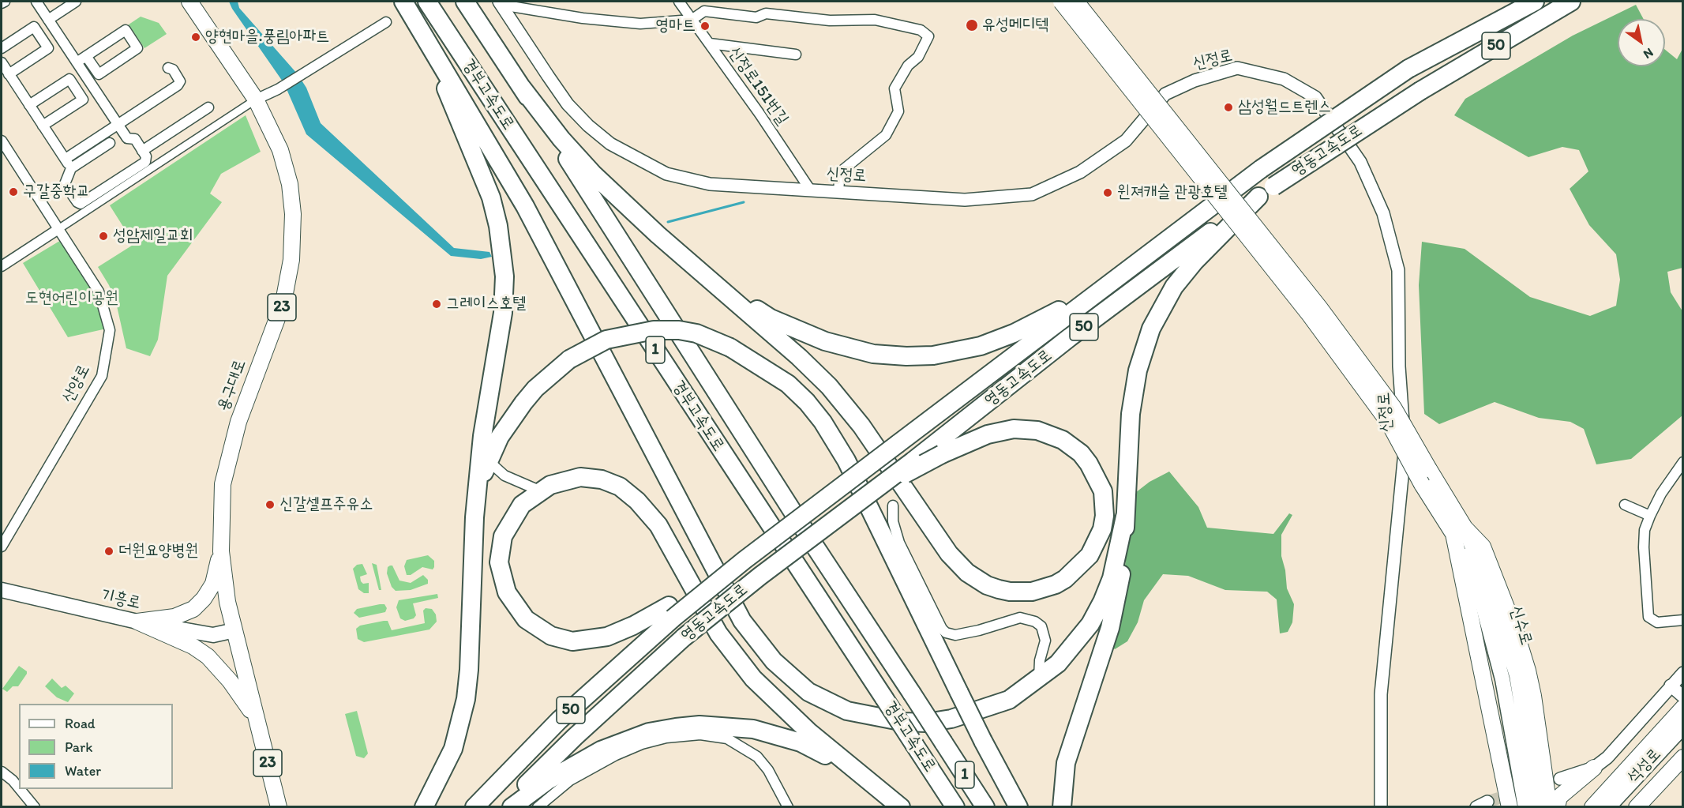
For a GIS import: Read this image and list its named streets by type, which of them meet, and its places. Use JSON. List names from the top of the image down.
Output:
{
  "streets": {
    "highway": [
      "50",
      "경부고속도로",
      "영동고속도로",
      "1",
      "석성로"
    ],
    "main road": [
      "23",
      "용구대로",
      "기흥로",
      "신수로"
    ],
    "street": ["신정로", "신정로151번길", "산양로"]
  },
  "crossings": [
    ["신정로", "신정로151번길"],
    ["용구대로", "기흥로"]
  ],
  "parks": ["도현어린이공원"],
  "places": [
    "유성메디텍",
    "영마트",
    "양현마을.풍림아파트",
    "삼성월드트렌스",
    "구갈중학교",
    "윈져캐슬 관광호텔",
    "성암제일교회",
    "그레이스호텔",
    "신갈셀프주유소",
    "더원요양병원"
  ],
  "legend": ["Road", "Park", "Water"],
  "north": "bottom right"
}
